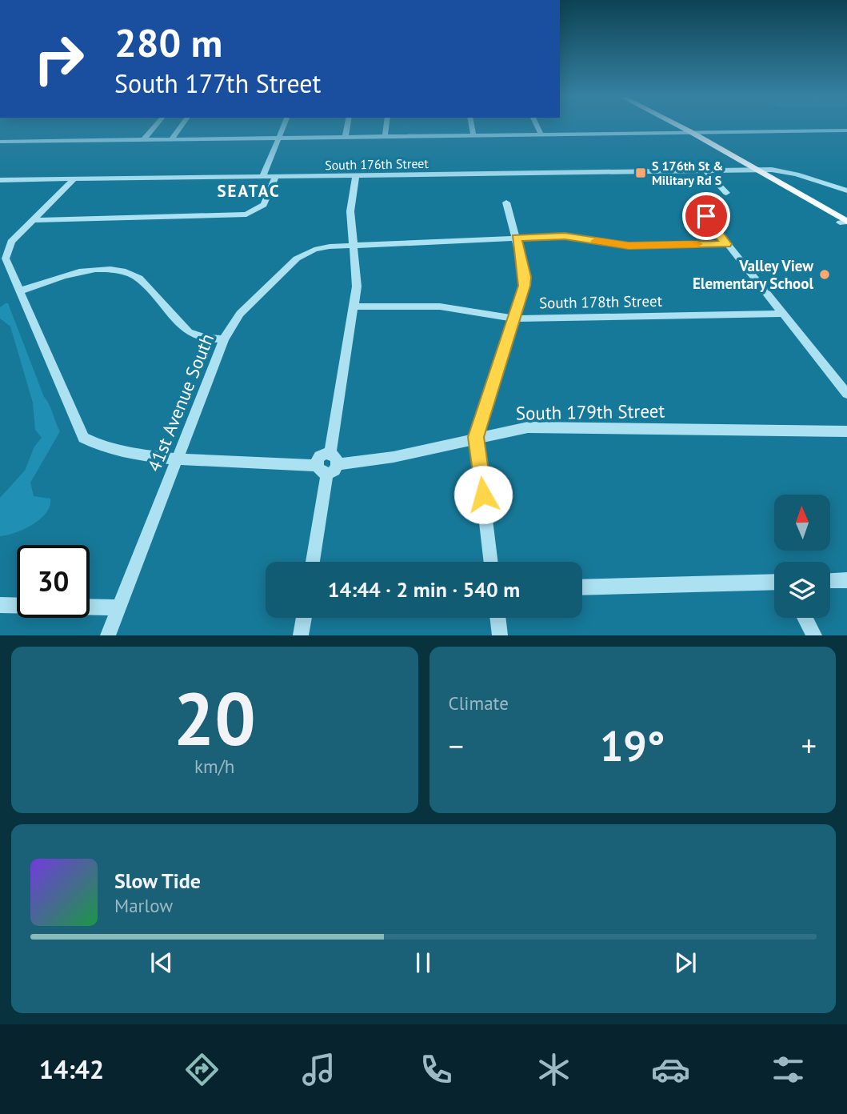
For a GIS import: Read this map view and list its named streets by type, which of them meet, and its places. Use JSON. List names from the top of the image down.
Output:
{
  "streets": {
    "street": [
      "South 176th Street",
      "South 178th Street",
      "41st Avenue South",
      "South 179th Street"
    ]
  },
  "crossings": [
    ["41st Avenue South", "South 179th Street"]
  ],
  "districts": ["SEATAC"],
  "places": {
    "transit": ["S 176th St & Military Rd S"],
    "other": ["Valley View Elementary School"]
  },
  "north": "top",
  "page": {
    "turn": ["280 m", "South 177th Street"],
    "limit": "30",
    "trip": "14:44 · 2 min · 540 m",
    "tile": [
      ["20", "km/h"],
      "Climate"
    ],
    "heat": ["−", "19°", "+"],
    "song": ["Slow Tide", "Marlow"],
    "tabs": "14:42"
  }
}
